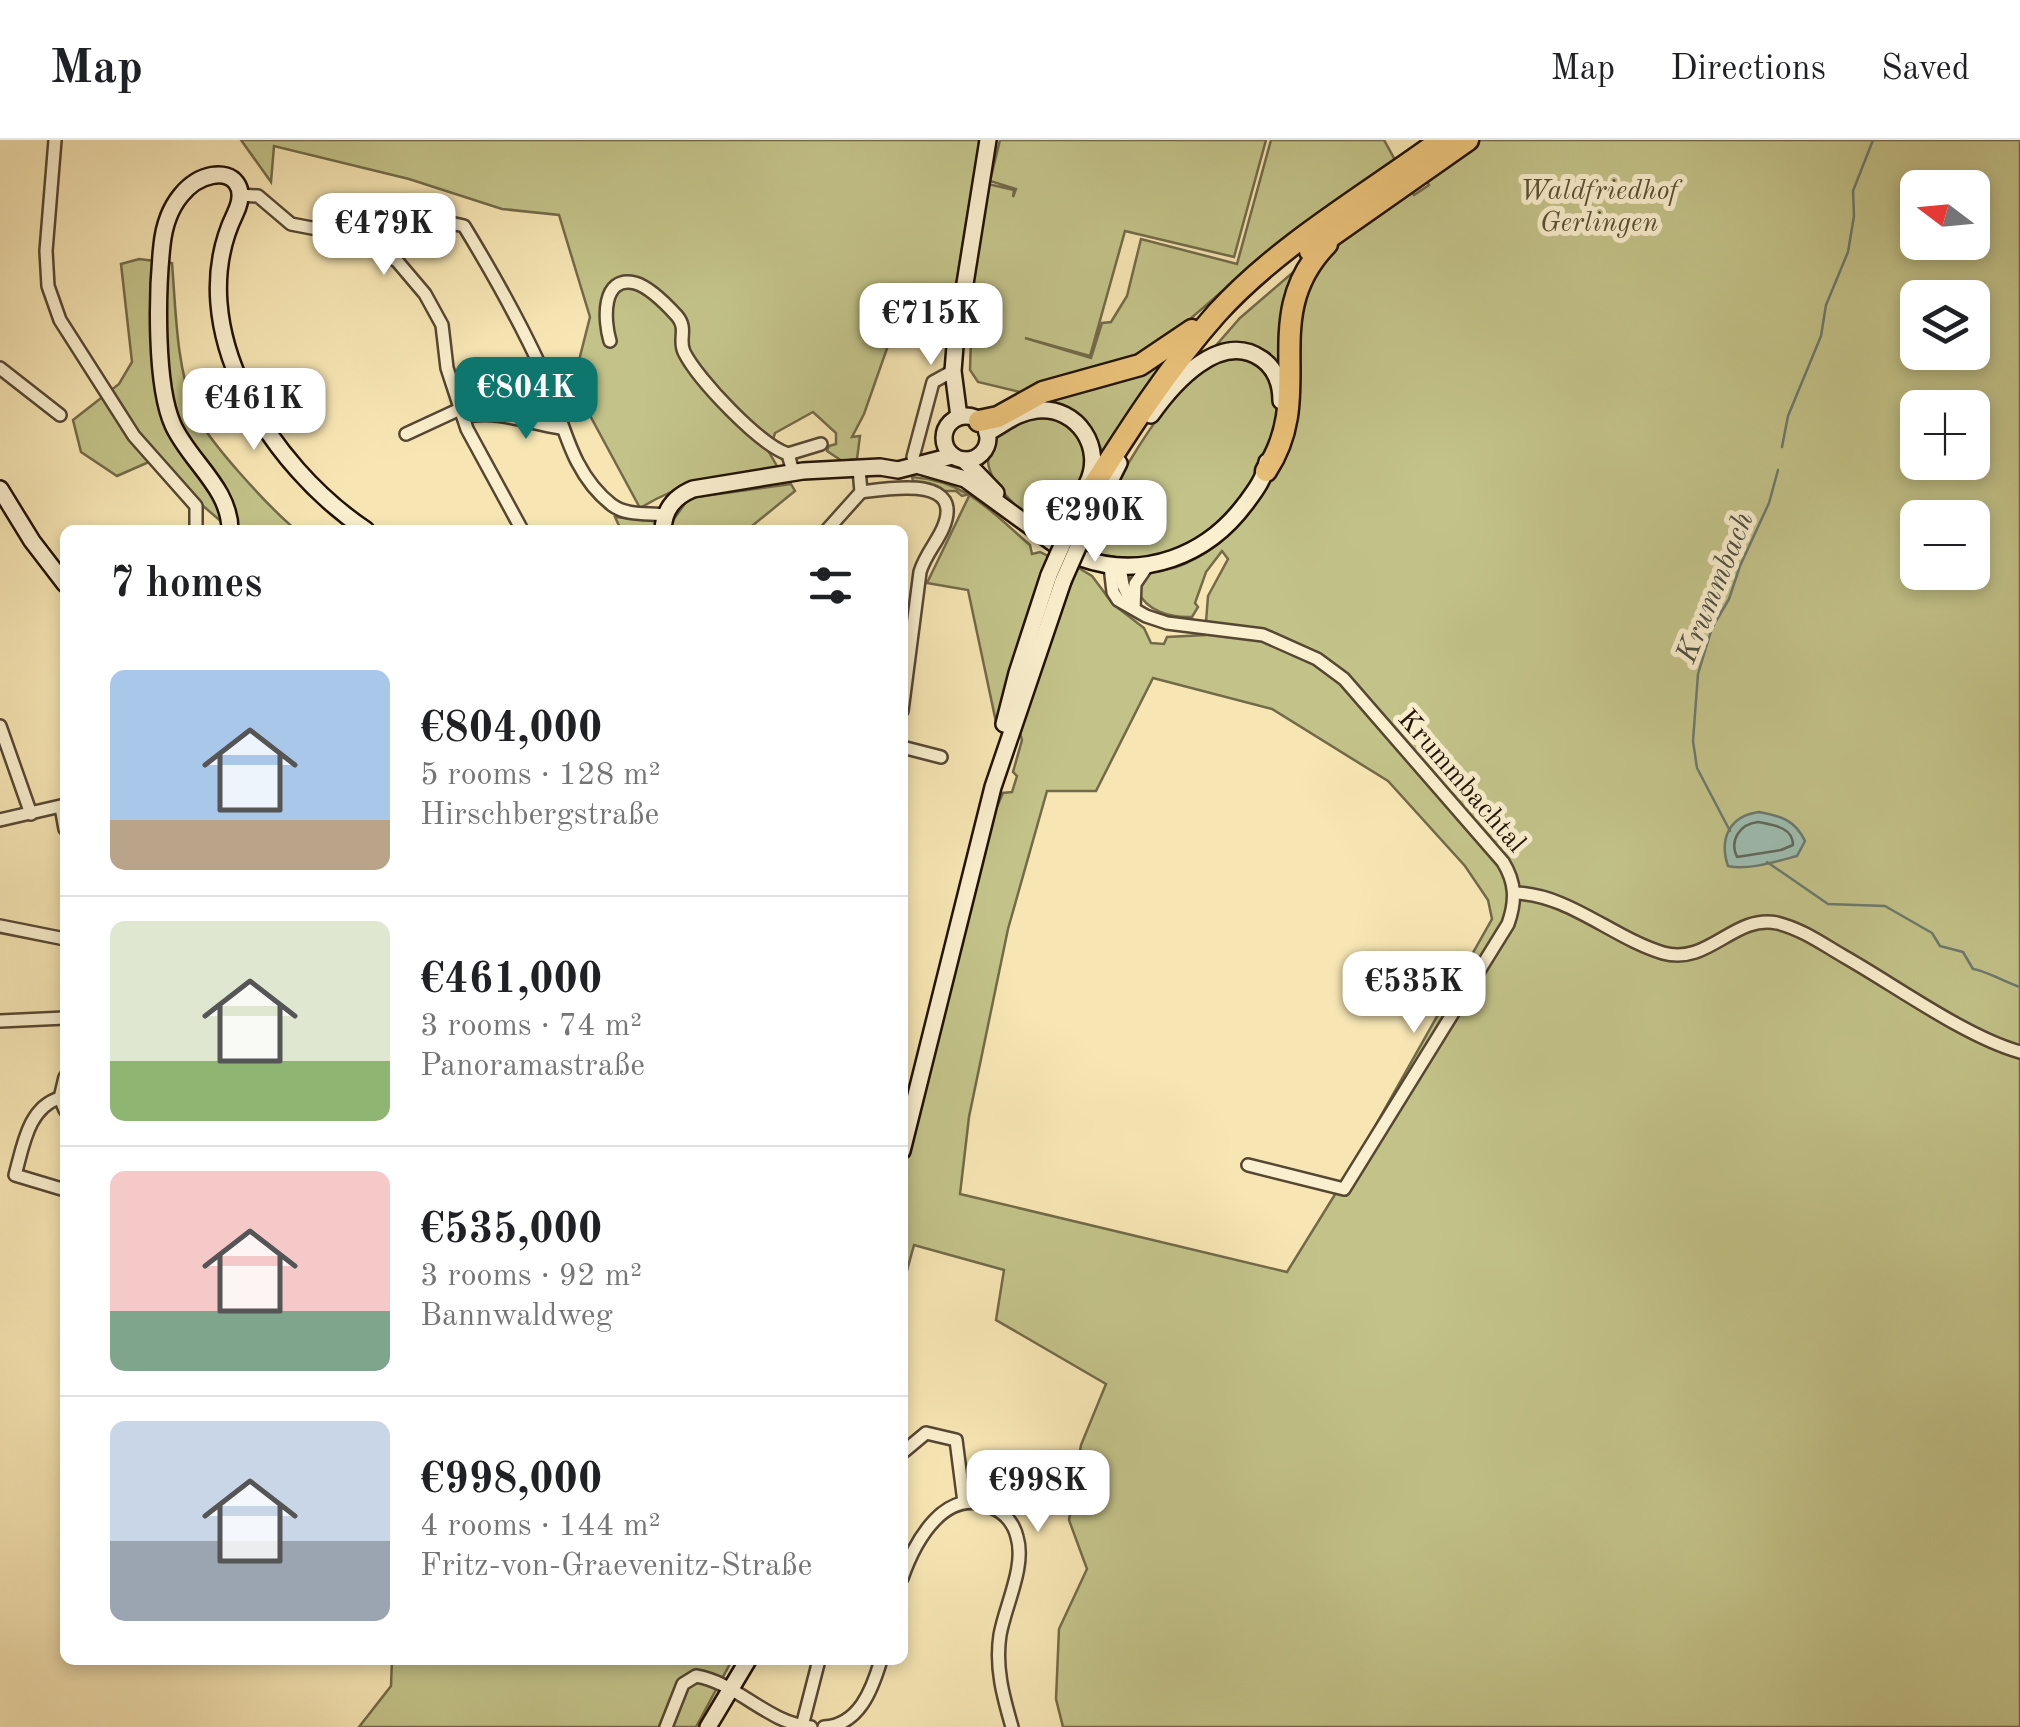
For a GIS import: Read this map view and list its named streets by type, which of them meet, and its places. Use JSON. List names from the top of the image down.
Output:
{
  "streets": {
    "street": ["Krummbachtal"]
  },
  "water": ["Krummbach"],
  "parks": ["Waldfriedhof Gerlingen"],
  "north": "left",
  "page": {
    "header": "Map",
    "nav": ["Map", "Directions", "Saved"],
    "map_buttons": ["+", "−"],
    "price": [
      "€479K",
      "€715K",
      "€804K",
      "€461K",
      "€290K",
      "€535K",
      "€998K"
    ],
    "heading": "7 homes",
    "list": [
      {
        "name": "€804,000",
        "note": "5 rooms · 128 m² · Hirschbergstraße"
      },
      {
        "name": "€461,000",
        "note": "3 rooms · 74 m² · Panoramastraße"
      },
      {
        "name": "€535,000",
        "note": "3 rooms · 92 m² · Bannwaldweg"
      },
      {
        "name": "€998,000",
        "note": "4 rooms · 144 m² · Fritz-von-Graevenitz-Straße"
      }
    ]
  }
}
